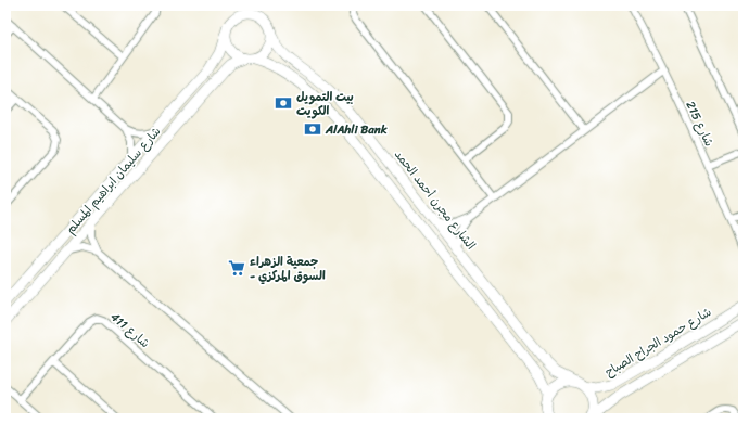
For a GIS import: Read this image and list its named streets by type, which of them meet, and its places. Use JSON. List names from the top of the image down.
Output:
{
  "streets": {
    "street": [
      "شارع 215",
      "شارع سليمان ابراهيم المسلم",
      "الشارع مجرن أحمد الحمد",
      "شارع 411",
      "شارع حمود الجراح الصباح"
    ]
  },
  "crossings": [
    ["شارع سليمان ابراهيم المسلم", "الشارع مجرن أحمد الحمد"],
    ["الشارع مجرن أحمد الحمد", "شارع حمود الجراح الصباح"]
  ],
  "places": {
    "bank": ["بيت التمويل الكويت", "AlAhli Bank"],
    "supermarket": ["جمعية الزهراء - السوق المركزي"]
  }
}
